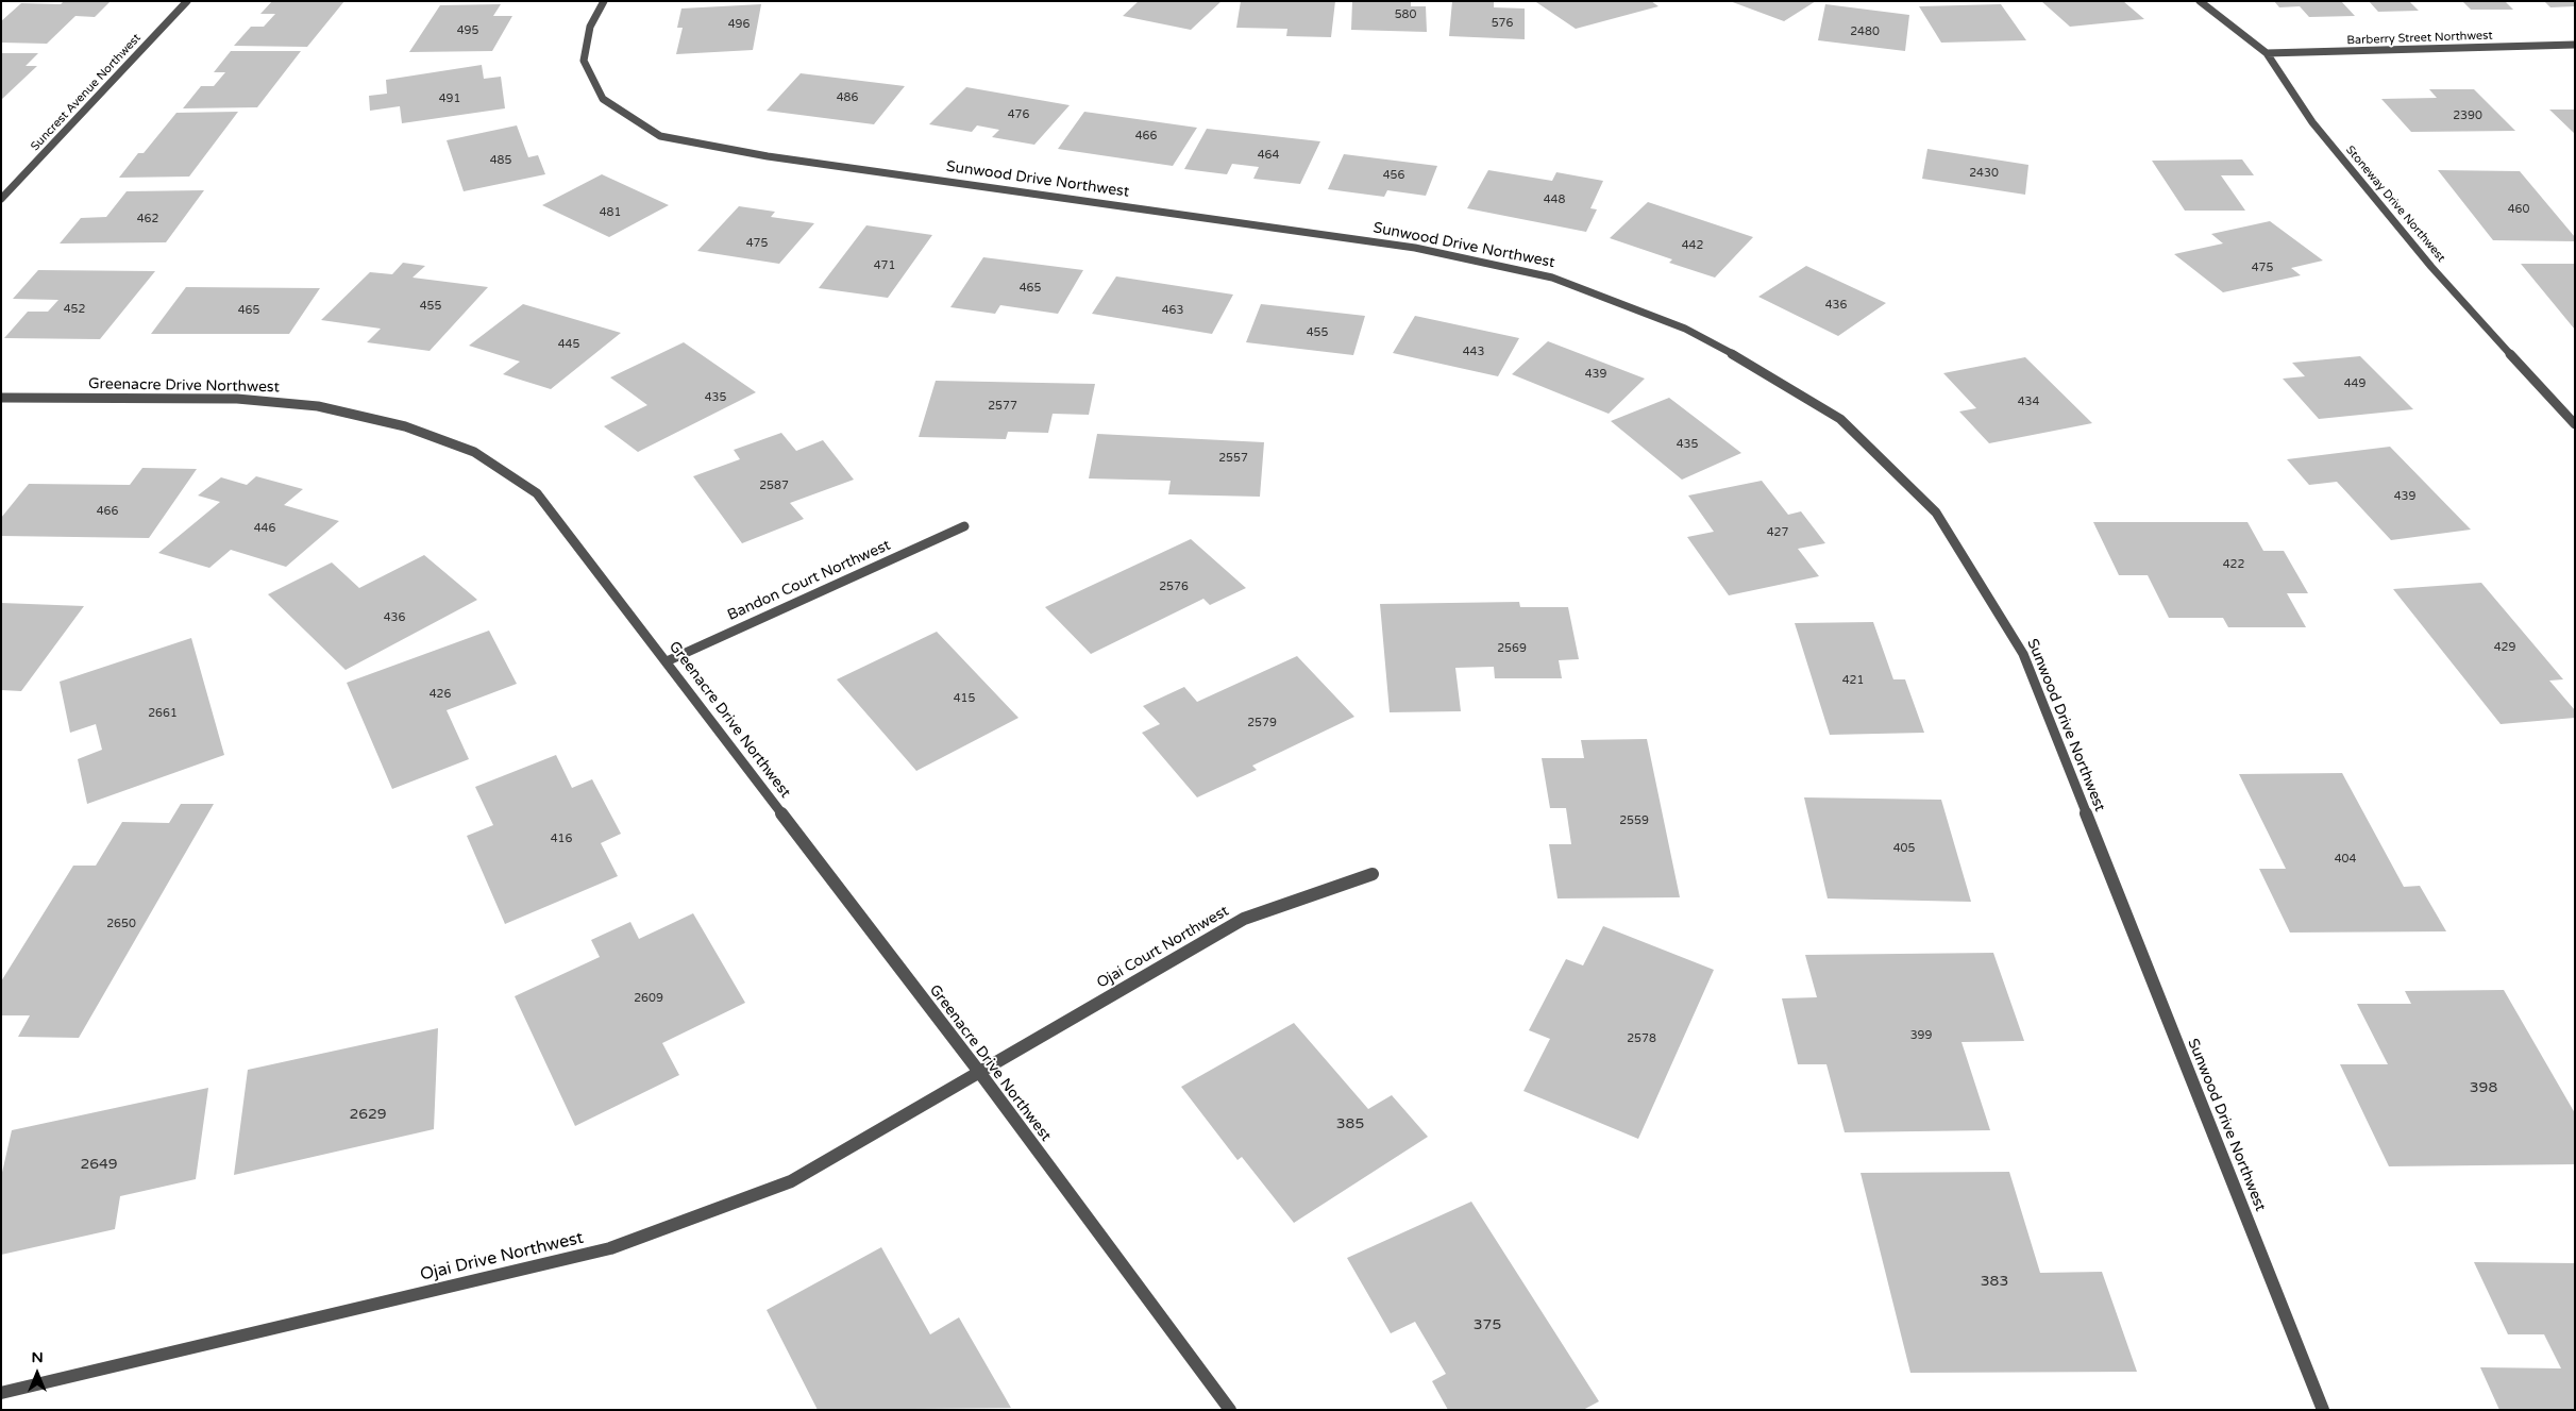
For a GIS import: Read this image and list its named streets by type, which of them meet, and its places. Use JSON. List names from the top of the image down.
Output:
{
  "streets": {
    "street": [
      "Barberry Street Northwest",
      "Suncrest Avenue Northwest",
      "Sunwood Drive Northwest",
      "Stoneway Drive Northwest",
      "Greenacre Drive Northwest",
      "Bandon Court Northwest",
      "Ojai Court Northwest",
      "Ojai Drive Northwest"
    ]
  },
  "crossings": [
    ["Barberry Street Northwest", "Stoneway Drive Northwest"],
    ["Greenacre Drive Northwest", "Bandon Court Northwest"],
    ["Greenacre Drive Northwest", "Ojai Court Northwest"],
    ["Greenacre Drive Northwest", "Ojai Drive Northwest"],
    ["Ojai Court Northwest", "Ojai Drive Northwest"]
  ],
  "house_numbers": [
    "580",
    "576",
    "496",
    "495",
    "2480",
    "486",
    "491",
    "476",
    "2390",
    "466",
    "464",
    "485",
    "2430",
    "456",
    "448",
    "460",
    "481",
    "462",
    "475",
    "442",
    "471",
    "475",
    "465",
    "436",
    "455",
    "452",
    "465",
    "463",
    "455",
    "445",
    "443",
    "439",
    "449",
    "435",
    "434",
    "2577",
    "435",
    "2557",
    "2587",
    "439",
    "466",
    "446",
    "427",
    "422",
    "2576",
    "436",
    "429",
    "2569",
    "421",
    "426",
    "415",
    "2661",
    "2579",
    "2559",
    "416",
    "405",
    "404",
    "2650",
    "2609",
    "399",
    "2578",
    "398",
    "2629",
    "385",
    "2649",
    "383",
    "375"
  ],
  "north": "top"
}
